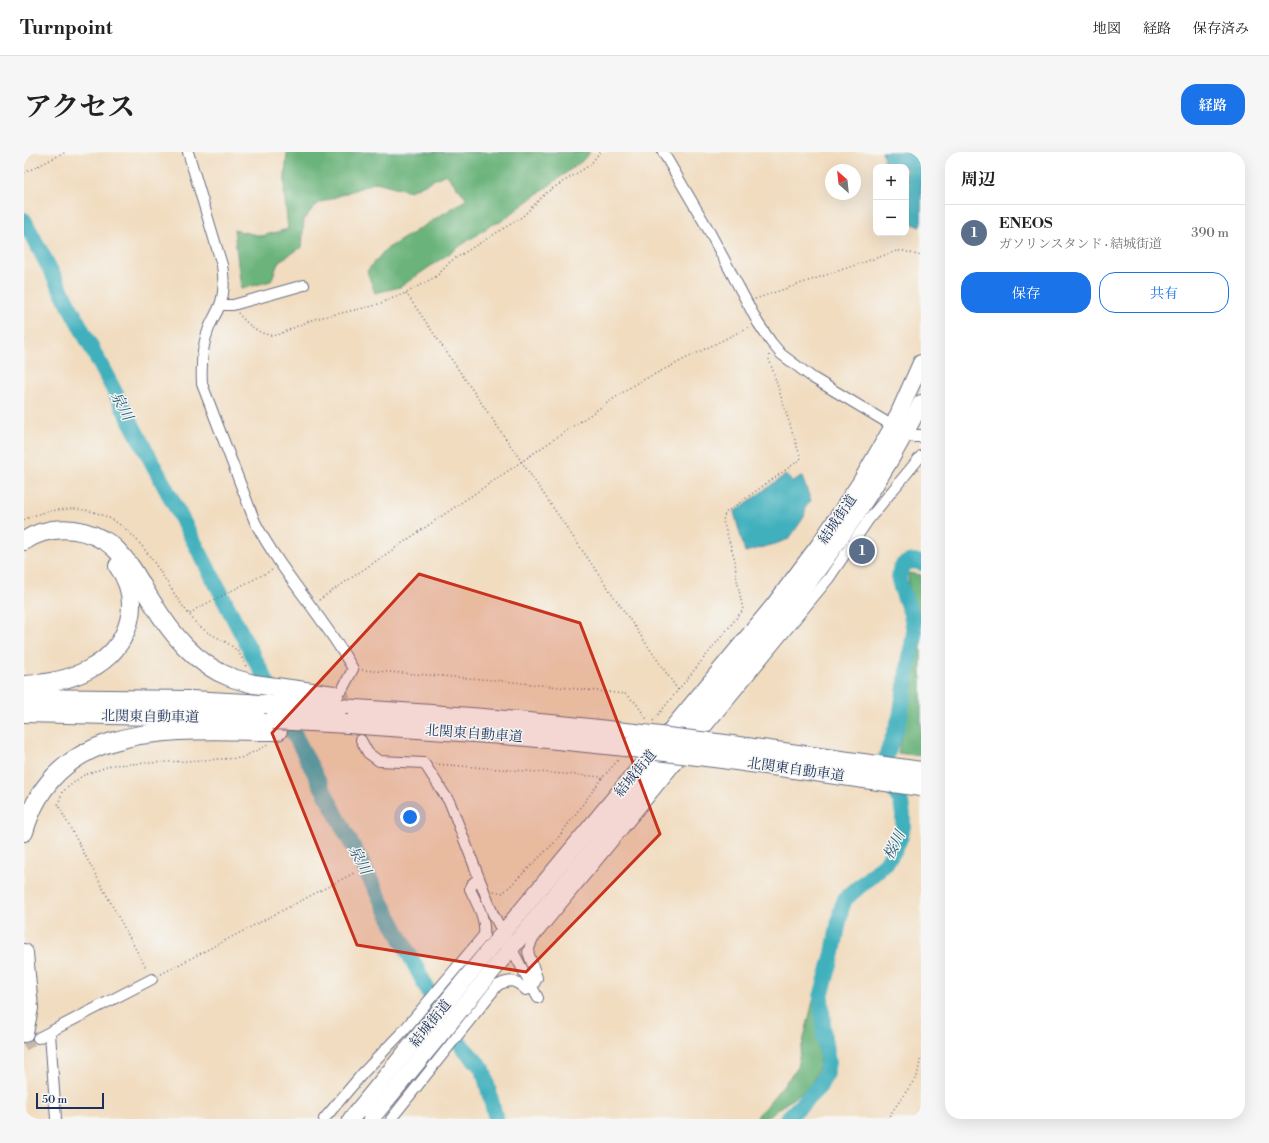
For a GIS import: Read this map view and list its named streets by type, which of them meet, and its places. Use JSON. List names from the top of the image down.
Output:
{
  "streets": {
    "highway": ["結城街道", "北関東自動車道"]
  },
  "water": ["泉川", "桜川"],
  "scale_bar": "50 m",
  "north": "top left",
  "page": {
    "header": "Turnpoint",
    "nav": ["地図", "経路", "保存済み"],
    "title": "アクセス",
    "buttons": [
      "経路",
      ["保存", "共有"]
    ],
    "heading": "周辺",
    "map_buttons": ["+", "−"],
    "list": [
      {
        "mark": "1",
        "name": "ENEOS",
        "note": "ガソリンスタンド · 結城街道",
        "value": "390 m"
      }
    ],
    "pins": "1",
    "scale": "50 m"
  }
}
